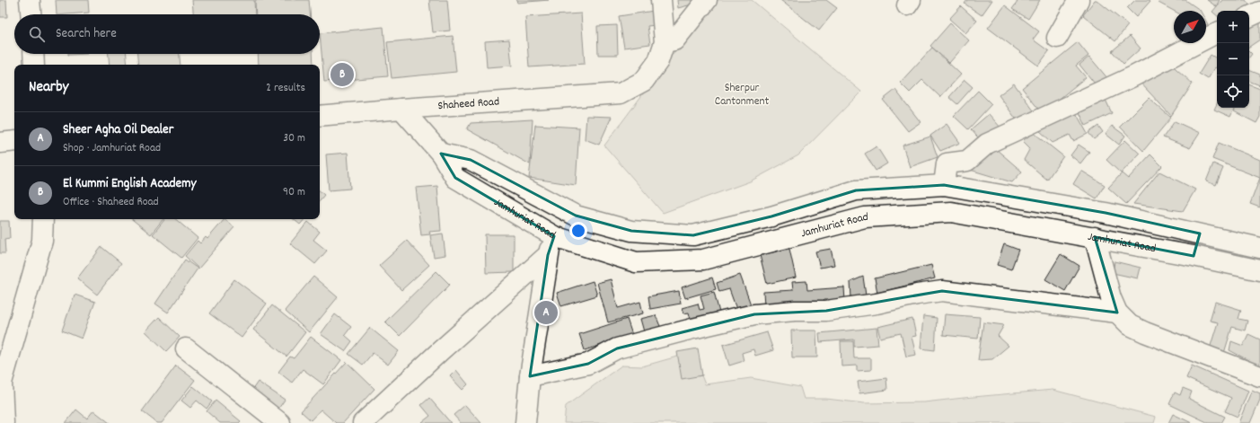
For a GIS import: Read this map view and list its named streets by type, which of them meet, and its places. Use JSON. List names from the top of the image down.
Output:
{
  "streets": {
    "street": ["Shaheed Road", "Jamhuriat Road"]
  },
  "crossings": [
    ["Shaheed Road", "Jamhuriat Road"]
  ],
  "parks": ["Sherpur Cantonment"],
  "north": "top right",
  "page": {
    "map_buttons": ["+", "−"],
    "search": "Search here",
    "pins": ["B", "A"],
    "heading": ["Nearby", "2 results"],
    "list": [
      {
        "mark": "A",
        "name": "Sheer Agha Oil Dealer",
        "note": "Shop · Jamhuriat Road",
        "value": "30 m"
      },
      {
        "mark": "B",
        "name": "El Kummi English Academy",
        "note": "Office · Shaheed Road",
        "value": "90 m"
      }
    ]
  }
}
